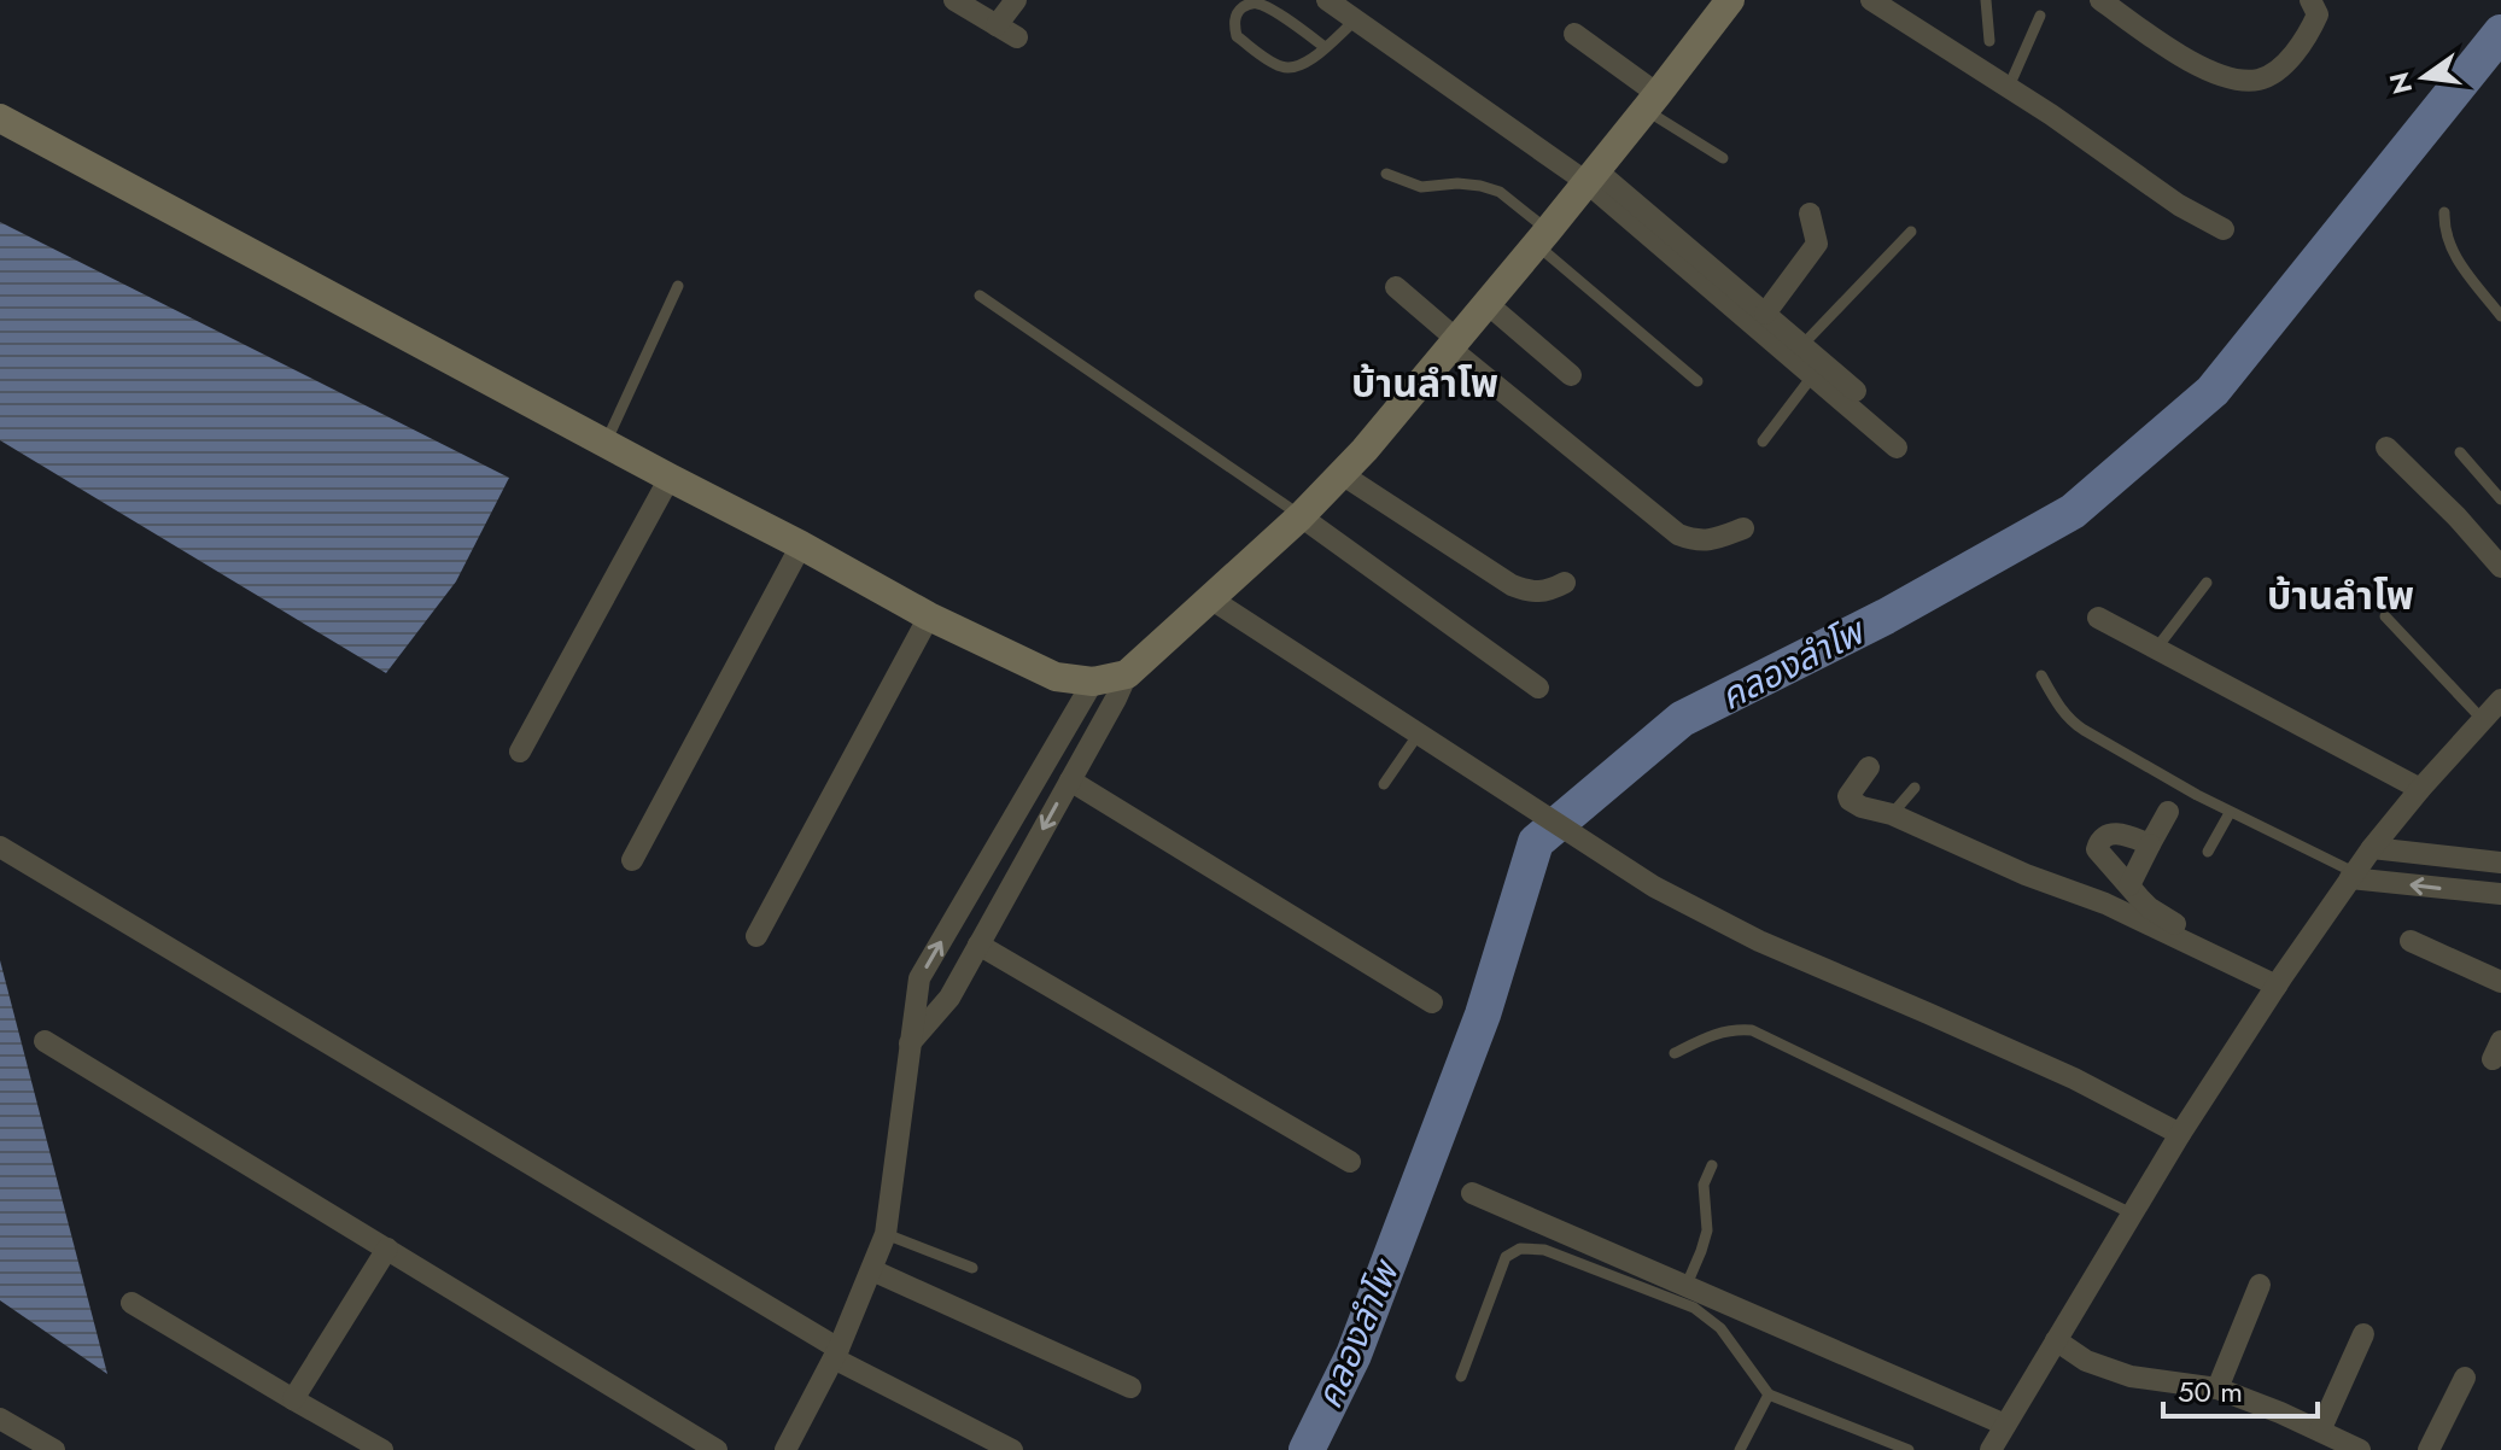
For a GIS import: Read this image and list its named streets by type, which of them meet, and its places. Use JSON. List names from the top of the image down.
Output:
{
  "districts": ["บ้านลำโพ", "บ้านลำโพ"],
  "water": ["คลองลำโพ"],
  "scale_bar": "50 m",
  "north": "left"
}
